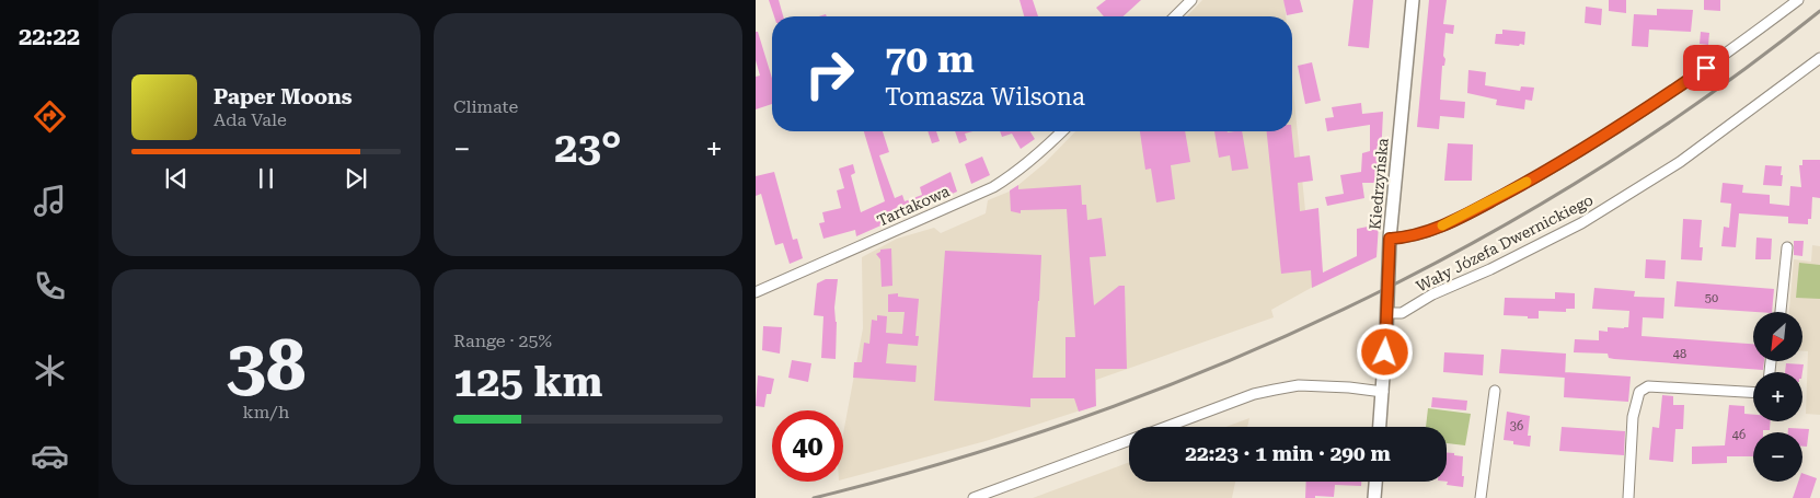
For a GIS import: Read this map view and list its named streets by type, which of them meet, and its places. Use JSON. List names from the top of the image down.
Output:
{
  "streets": {
    "street": ["Kiedrzyńska", "Tartakowa", "Wały Józefa Dwernickiego"]
  },
  "crossings": [
    ["Kiedrzyńska", "Wały Józefa Dwernickiego"]
  ],
  "house_numbers": [
    "50",
    "48",
    "36",
    "46"
  ],
  "north": "bottom left",
  "page": {
    "tabs": "22:22",
    "tile": [
      "Climate",
      ["38", "km/h"],
      ["Range · 25%", "125 km"]
    ],
    "turn": ["70 m", "Tomasza Wilsona"],
    "song": ["Paper Moons", "Ada Vale"],
    "heat": ["−", "23°", "+"],
    "map_buttons": ["+", "−"],
    "limit": "40",
    "trip": "22:23 · 1 min · 290 m"
  }
}
